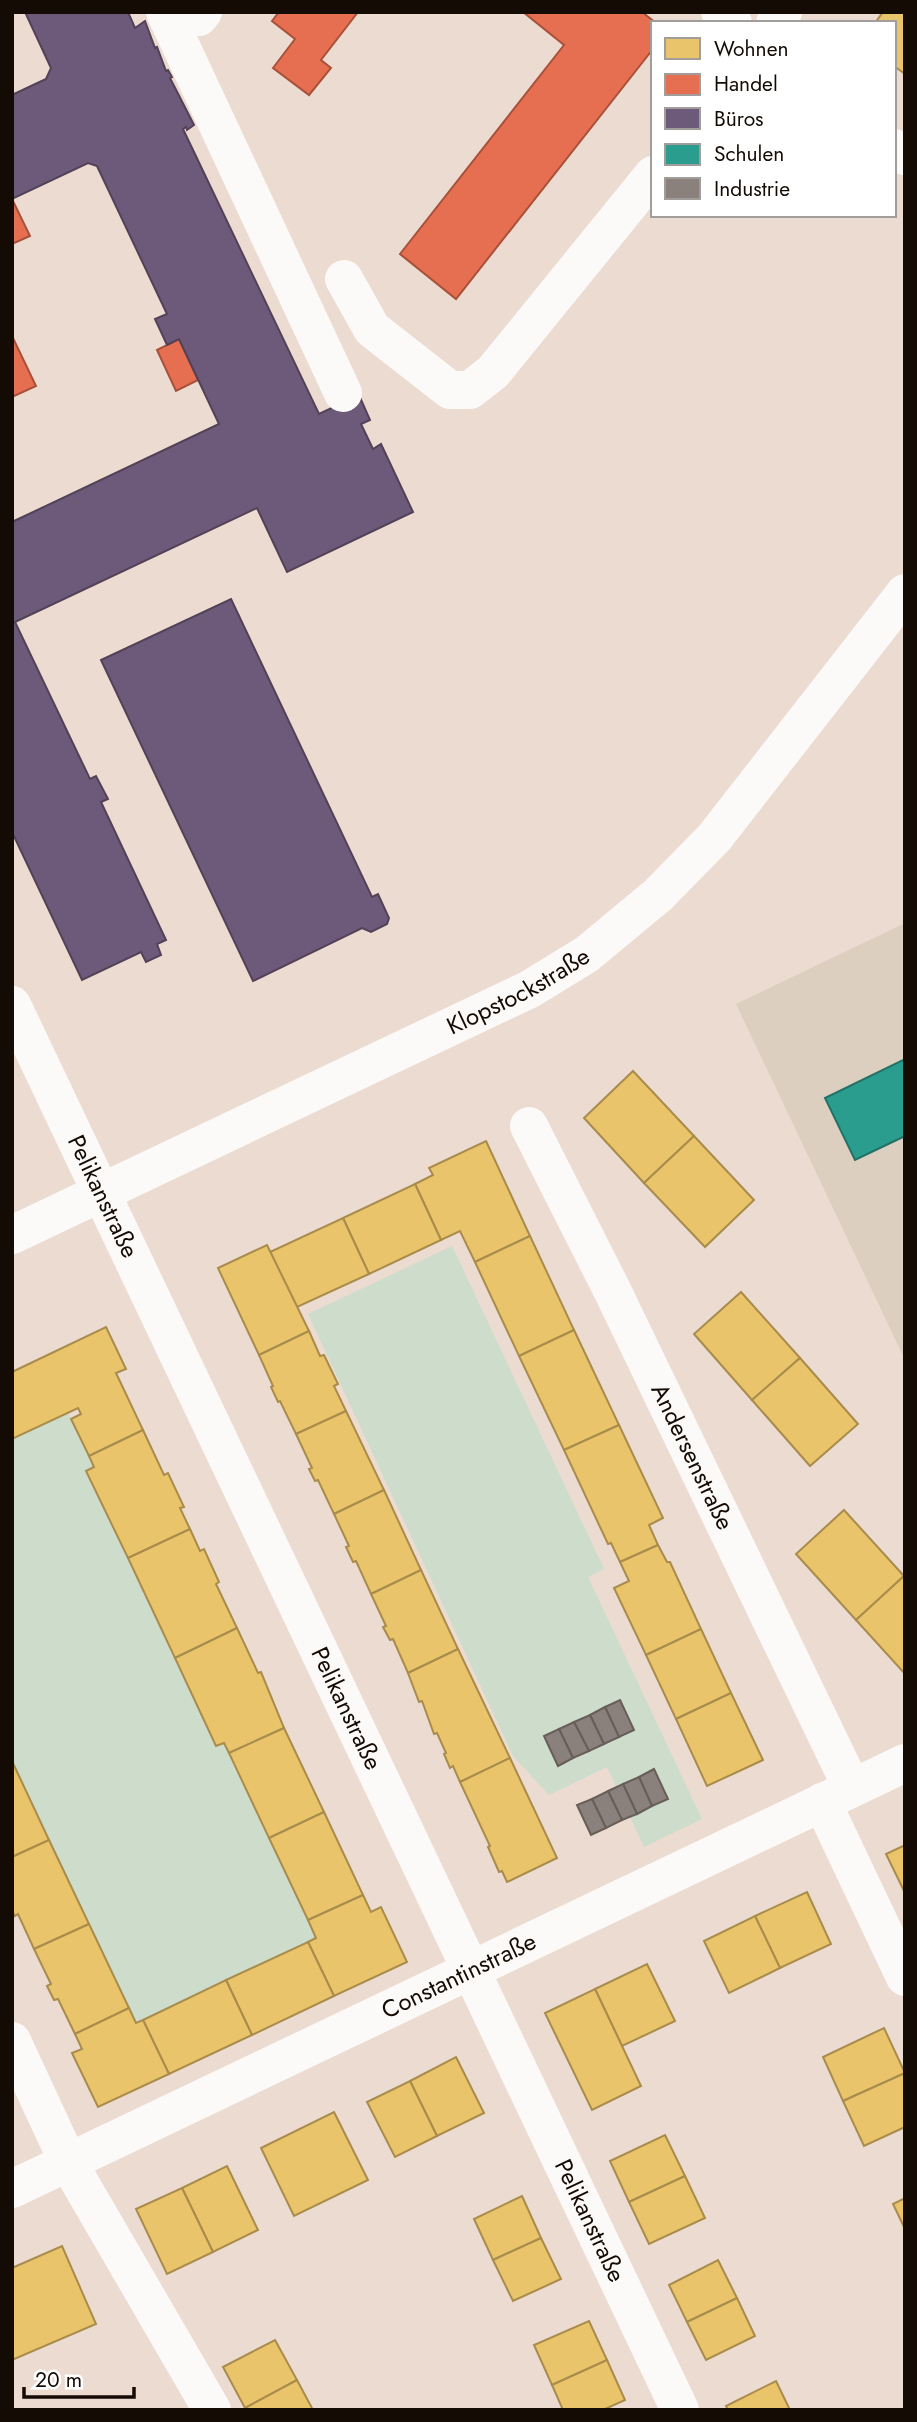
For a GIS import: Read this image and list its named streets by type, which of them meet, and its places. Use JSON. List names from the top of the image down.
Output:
{
  "streets": {
    "street": [
      "Klopstockstraße",
      "Pelikanstraße",
      "Andersenstraße",
      "Constantinstraße"
    ]
  },
  "crossings": [
    ["Klopstockstraße", "Pelikanstraße"],
    ["Pelikanstraße", "Constantinstraße"],
    ["Andersenstraße", "Constantinstraße"]
  ],
  "legend": [
    "Wohnen",
    "Handel",
    "Büros",
    "Schulen",
    "Industrie"
  ],
  "scale_bar": "20 m"
}
